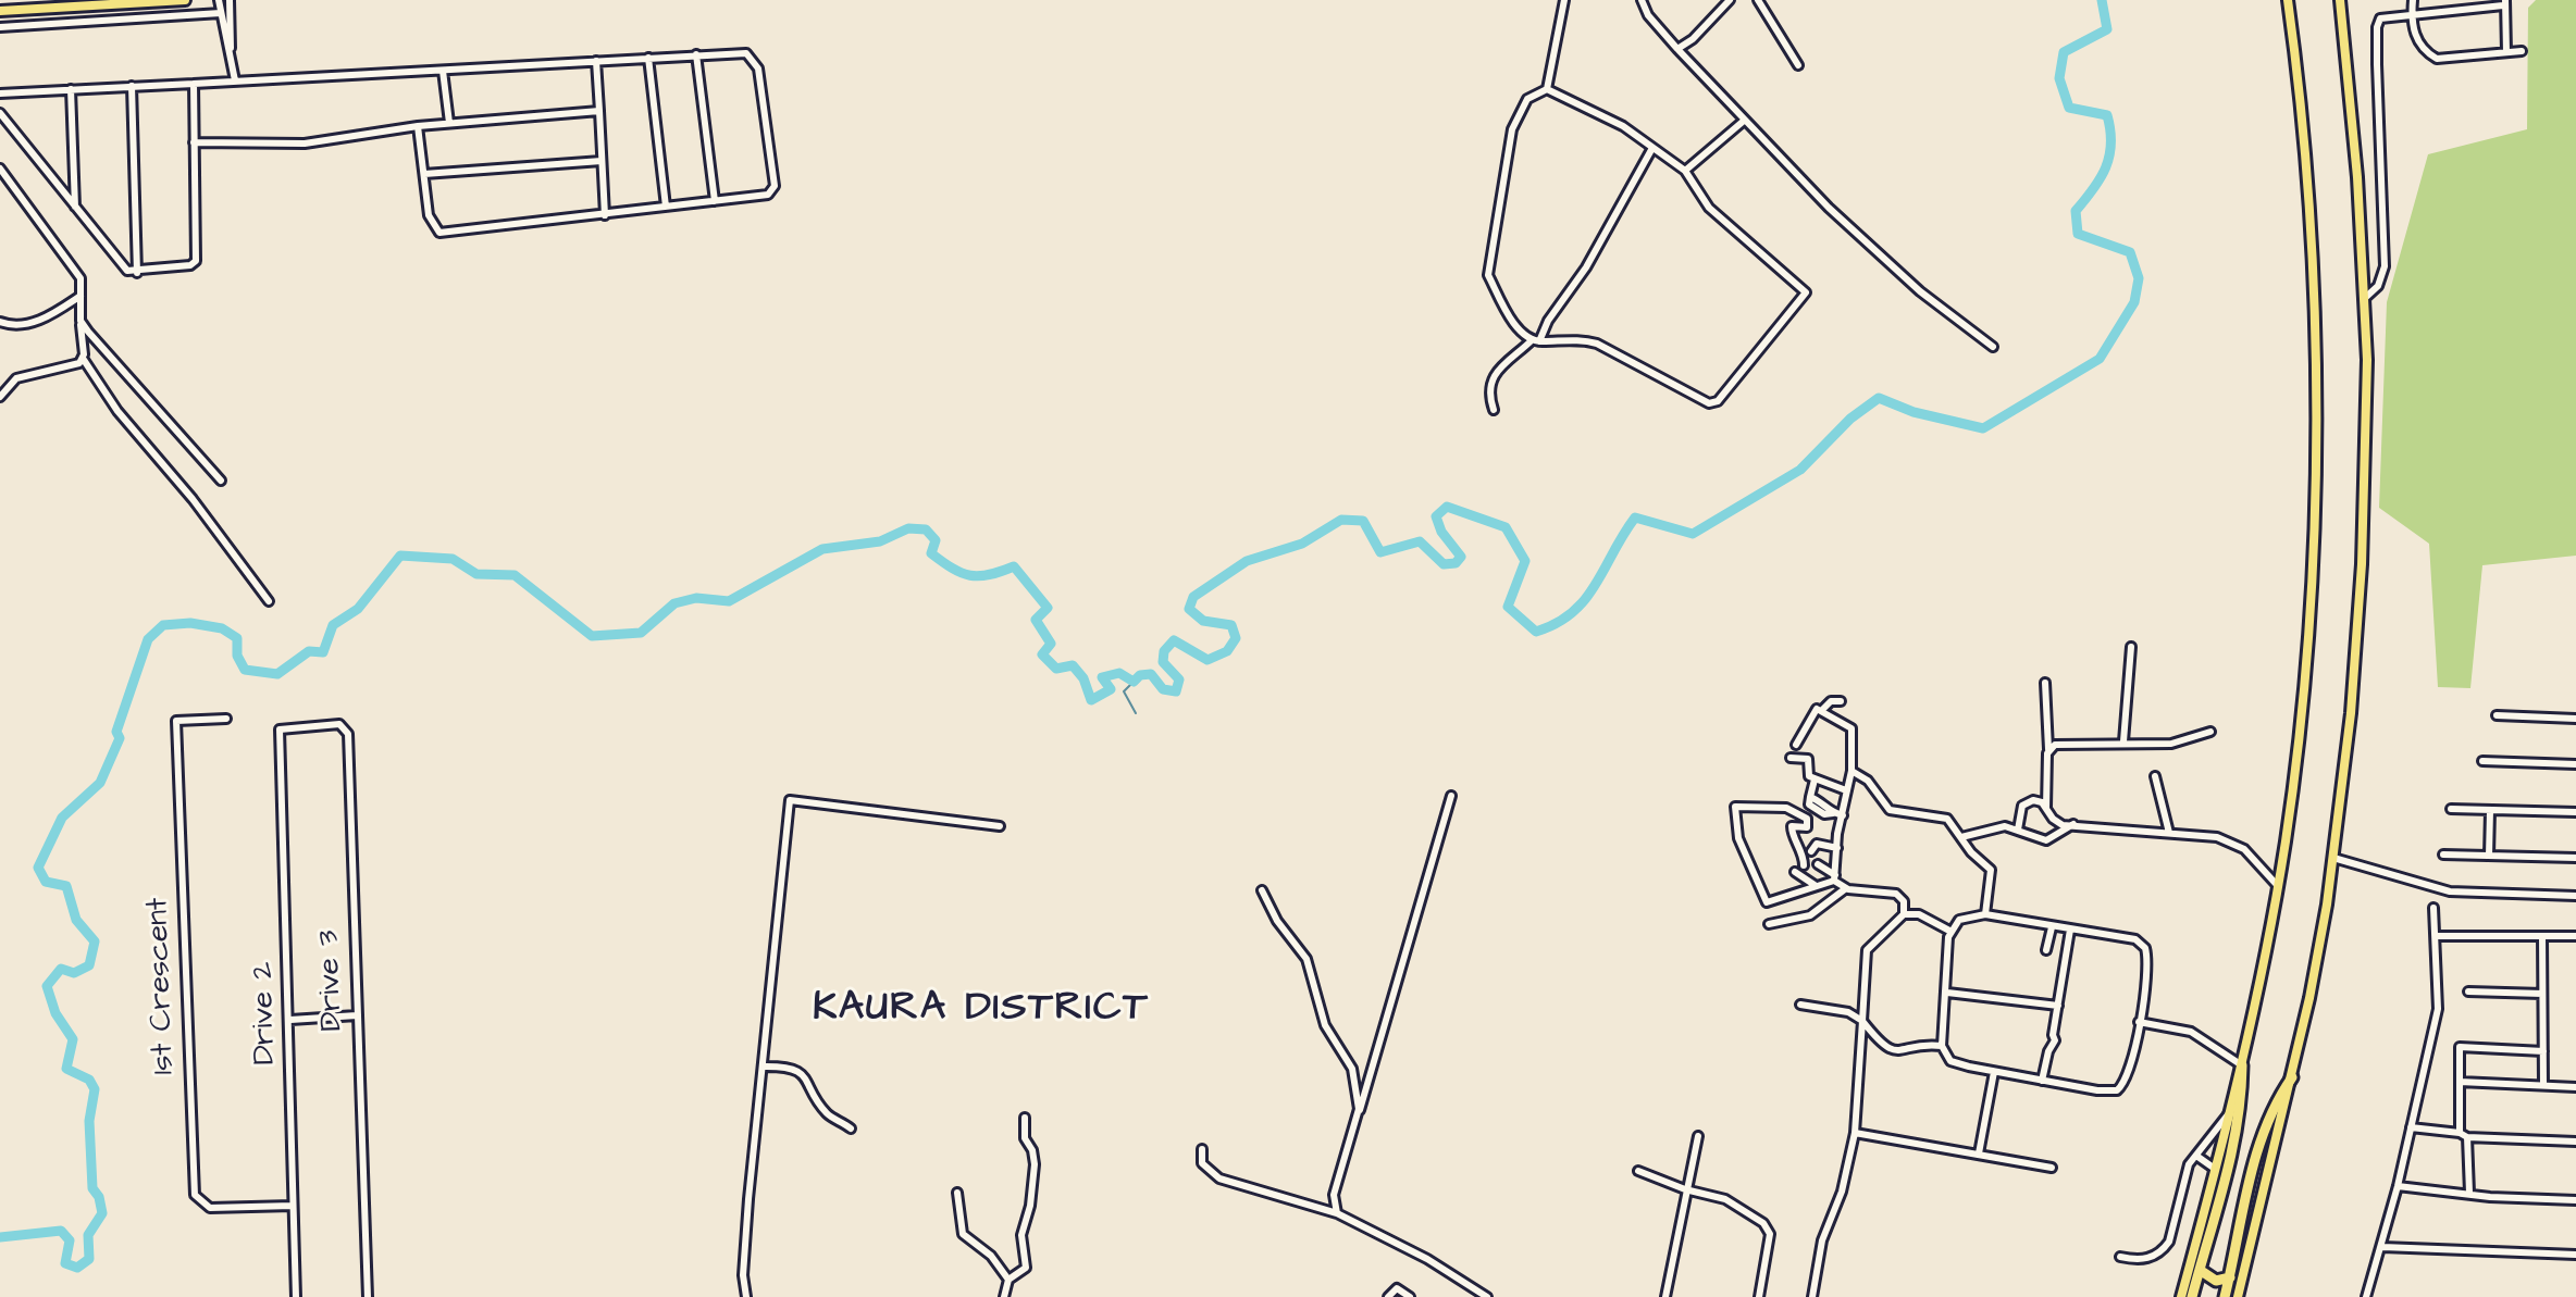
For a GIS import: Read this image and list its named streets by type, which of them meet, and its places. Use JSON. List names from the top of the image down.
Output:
{
  "streets": {
    "street": ["Drive 3", "1st Crescent", "Drive 2"]
  },
  "crossings": [
    ["Drive 3", "Drive 2"],
    ["1st Crescent", "Drive 2"]
  ],
  "districts": ["KAURA DISTRICT"]
}
